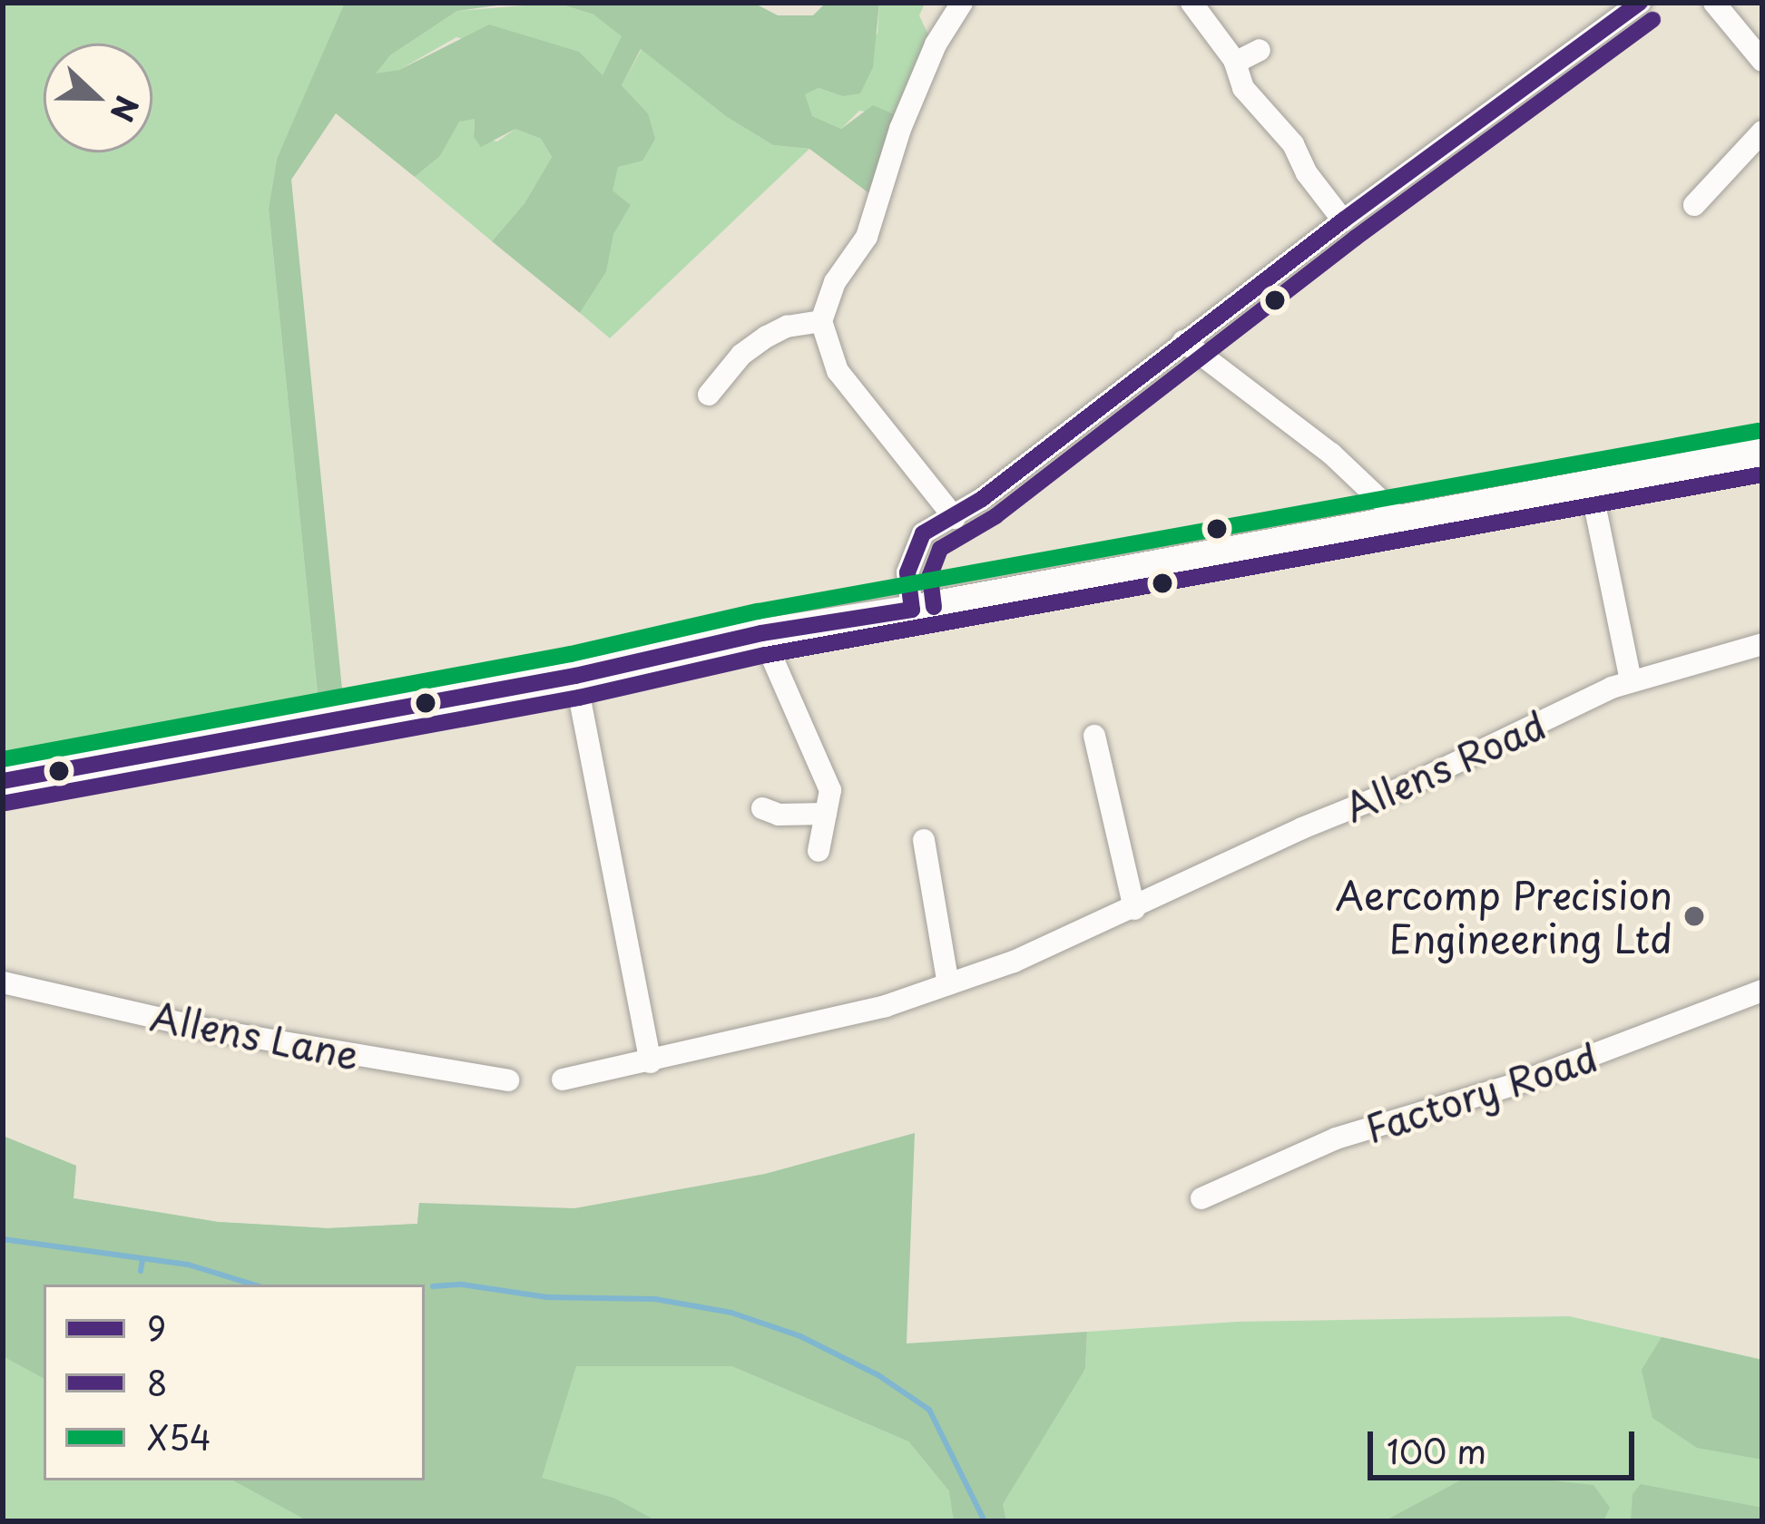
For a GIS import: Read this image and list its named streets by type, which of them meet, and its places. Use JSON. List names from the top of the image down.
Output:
{
  "streets": {
    "street": ["Allens Road", "Allens Lane", "Factory Road"]
  },
  "places": ["Aercomp Precision Engineering Ltd"],
  "lines": ["transit line 9", "transit line 8", "transit line X54"],
  "legend": ["9", "8", "X54"],
  "scale_bar": "100 m",
  "north": "right"
}
